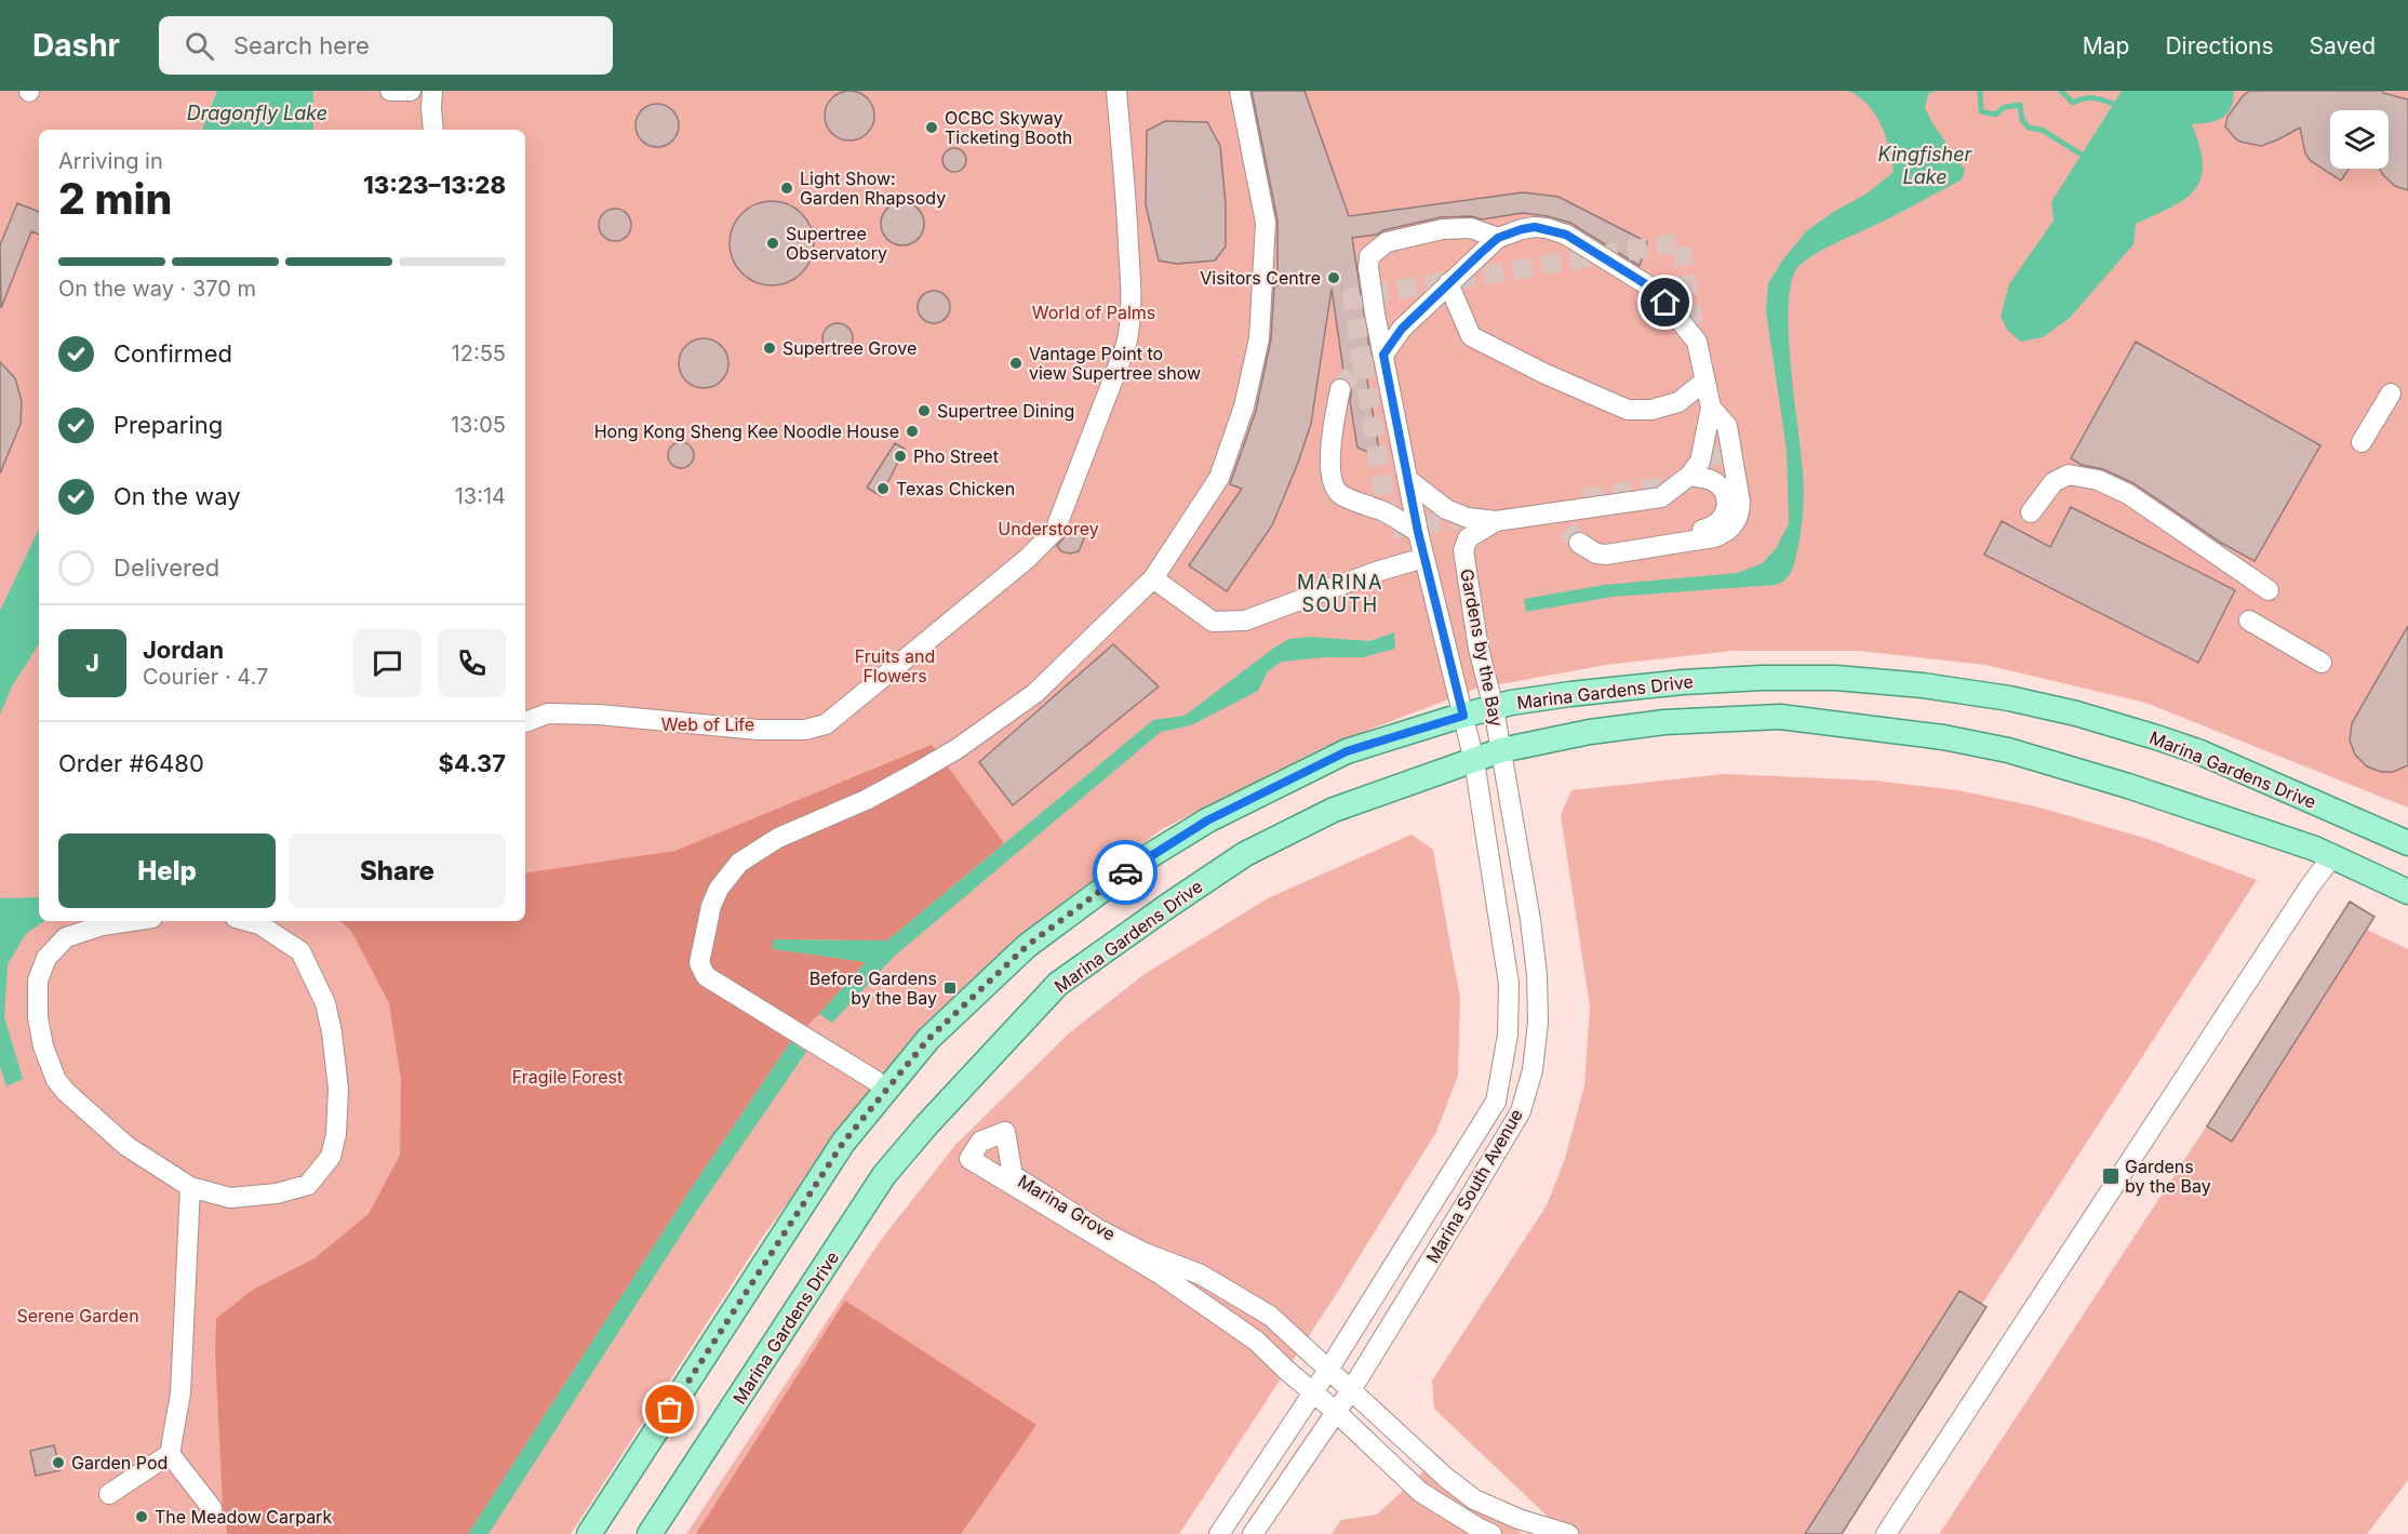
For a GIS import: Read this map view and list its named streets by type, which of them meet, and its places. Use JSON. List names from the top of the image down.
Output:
{
  "streets": {
    "main road": ["Marina Gardens Drive"],
    "street": ["Gardens by the Bay", "Marina South Avenue", "Marina Grove"]
  },
  "crossings": [
    ["Gardens by the Bay", "Marina Gardens Drive"],
    ["Gardens by the Bay", "Marina South Avenue"],
    ["Marina Gardens Drive", "Marina South Avenue"],
    ["Marina South Avenue", "Marina Grove"]
  ],
  "districts": ["MARINA SOUTH"],
  "water": ["Dragonfly Lake", "Kingfisher Lake"],
  "parks": [
    "World of Palms",
    "Understorey",
    "Fruits and Flowers",
    "Web of Life",
    "Fragile Forest",
    "Serene Garden"
  ],
  "places": {
    "other": [
      "OCBC Skyway Ticketing Booth",
      "Light Show: Garden Rhapsody",
      "Supertree Observatory",
      "Visitors Centre",
      "Supertree Grove",
      "Vantage Point to view Supertree show",
      "Supertree Dining",
      "Hong Kong Sheng Kee Noodle House",
      "Pho Street",
      "Texas Chicken",
      "Garden Pod",
      "The Meadow Carpark"
    ],
    "transit": ["Before Gardens by the Bay", "Gardens by the Bay"]
  },
  "page": {
    "header": "Dashr",
    "search": "Search here",
    "nav": ["Map", "Directions", "Saved"],
    "heading": ["2 min", "Arriving in", "13:23–13:28"],
    "panel": [
      "Jordan",
      "Courier · 4.7",
      "Order #6480",
      "$4.37"
    ],
    "bar": "On the way · 370 m",
    "list": [
      ["Confirmed", "12:55"],
      ["Preparing", "13:05"],
      ["On the way", "13:14"],
      "Delivered"
    ],
    "round": "J",
    "buttons": ["Help", "Share"]
  }
}
